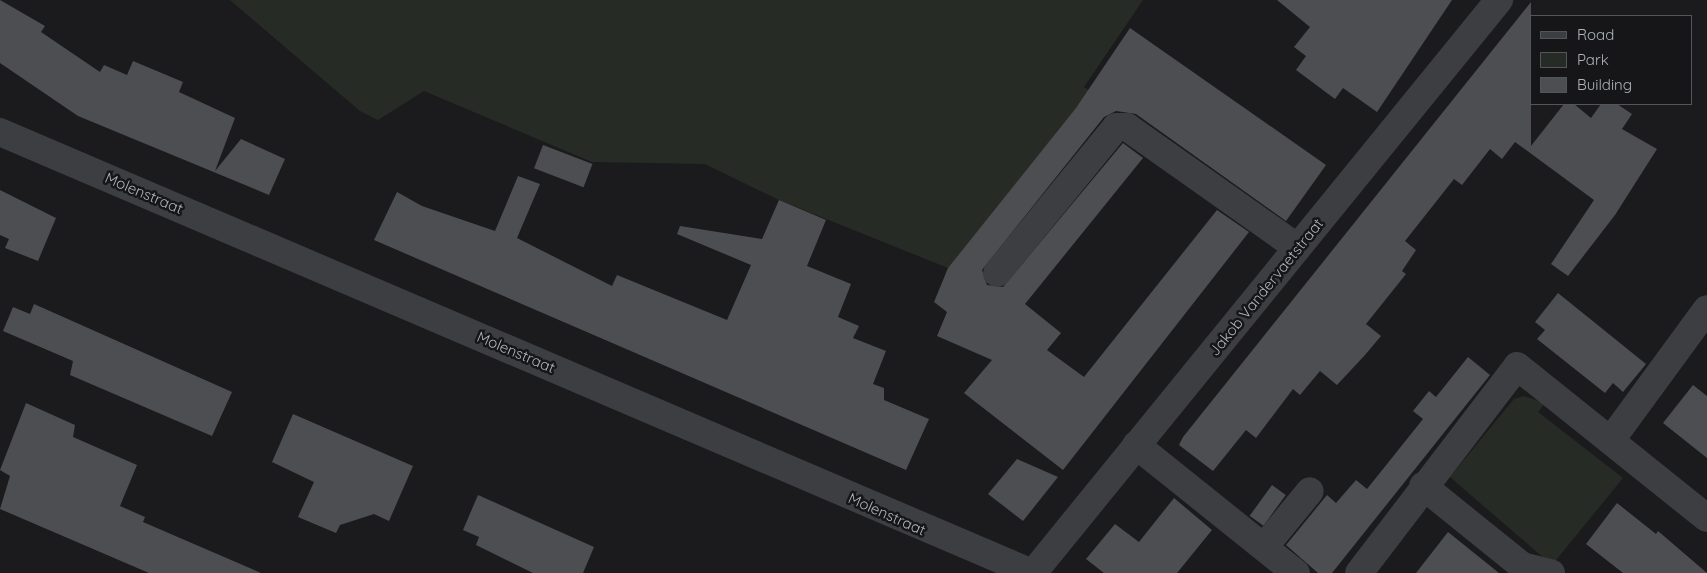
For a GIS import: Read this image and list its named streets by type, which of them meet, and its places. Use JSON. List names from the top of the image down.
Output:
{
  "streets": {
    "street": ["Molenstraat", "Jakob Vandervaetstraat"]
  },
  "crossings": [
    ["Molenstraat", "Jakob Vandervaetstraat"]
  ],
  "legend": ["Road", "Park", "Building"]
}
